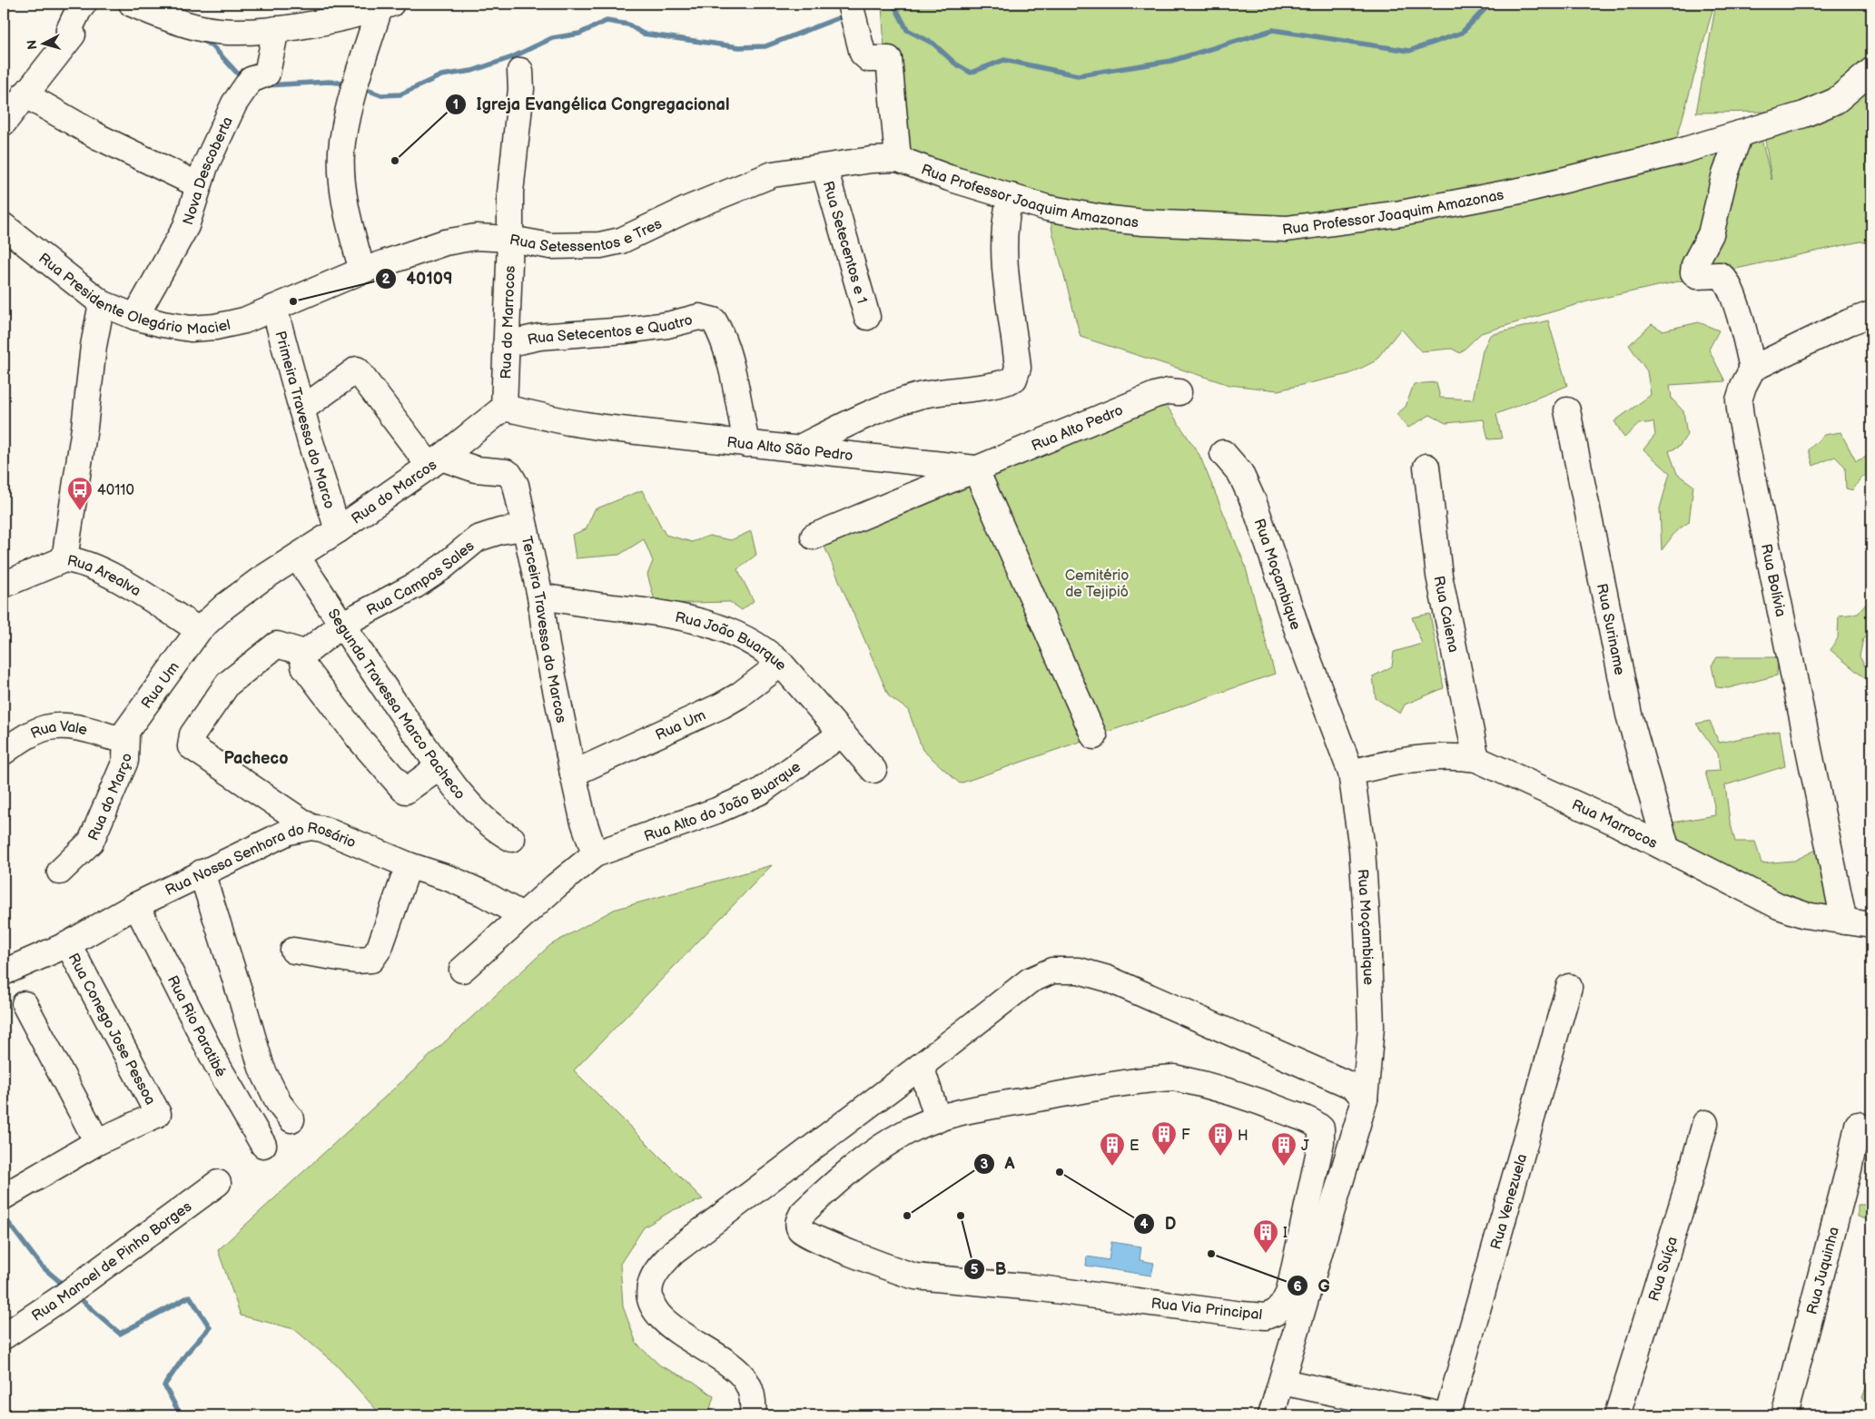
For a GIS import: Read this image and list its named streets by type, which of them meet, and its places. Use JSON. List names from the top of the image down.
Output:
{
  "streets": {
    "street": [
      "Nova Descoberta",
      "Rua Professor Joaquim Amazonas",
      "Rua Setessentos e Tres",
      "Rua Setecentos e 1",
      "Rua Presidente Olegário Maciel",
      "Rua do Marrocos",
      "Rua Setecentos e Quatro",
      "Primeira Travessa do Marco",
      "Rua Alto Pedro",
      "Rua Alto São Pedro",
      "Rua do Marcos",
      "Rua Moçambique",
      "Rua Campos Sales",
      "Rua Arealva",
      "Rua Bolívia",
      "Rua Caiena",
      "Terceira Travessa do Marcos",
      "Rua Suriname",
      "Rua João Buarque",
      "Rua Um",
      "Segunda Travessa Marco Pacheco",
      "Rua Vale",
      "Rua do Março",
      "Rua Alto do João Buarque",
      "Rua Marrocos",
      "Rua Nossa Senhora do Rosário",
      "Rua Rio Paratibé",
      "Rua Conego Jose Pessoa",
      "Rua Venezuela",
      "Rua Manoel de Pinho Borges",
      "Rua Suíça",
      "Rua Juquinha",
      "Rua Via Principal"
    ]
  },
  "crossings": [
    ["Nova Descoberta", "Rua Presidente Olegário Maciel"],
    ["Rua Professor Joaquim Amazonas", "Rua Setessentos e Tres"],
    ["Rua Setessentos e Tres", "Rua Setecentos e 1"],
    ["Rua Setessentos e Tres", "Rua Presidente Olegário Maciel"],
    ["Rua Setessentos e Tres", "Rua do Marrocos"],
    ["Rua Setessentos e Tres", "Primeira Travessa do Marco"],
    ["Rua Presidente Olegário Maciel", "Primeira Travessa do Marco"],
    ["Rua do Marrocos", "Rua Setecentos e Quatro"],
    ["Rua do Marrocos", "Rua Alto São Pedro"],
    ["Rua do Marrocos", "Rua do Marcos"],
    ["Rua Setecentos e Quatro", "Rua Alto São Pedro"],
    ["Primeira Travessa do Marco", "Rua do Marcos"],
    ["Rua Alto Pedro", "Rua Alto São Pedro"],
    ["Rua Alto São Pedro", "Rua do Marcos"],
    ["Rua do Marcos", "Rua Arealva"],
    ["Rua do Marcos", "Terceira Travessa do Marcos"],
    ["Rua do Marcos", "Rua Um"],
    ["Rua do Marcos", "Segunda Travessa Marco Pacheco"],
    ["Rua Moçambique", "Rua Marrocos"],
    ["Rua Campos Sales", "Terceira Travessa do Marcos"],
    ["Rua Campos Sales", "Segunda Travessa Marco Pacheco"],
    ["Rua Arealva", "Rua Um"],
    ["Rua Bolívia", "Rua Marrocos"],
    ["Rua Caiena", "Rua Marrocos"],
    ["Terceira Travessa do Marcos", "Rua João Buarque"],
    ["Terceira Travessa do Marcos", "Rua Um"],
    ["Terceira Travessa do Marcos", "Rua Alto do João Buarque"],
    ["Rua Suriname", "Rua Marrocos"],
    ["Rua João Buarque", "Rua Um"],
    ["Rua João Buarque", "Rua Alto do João Buarque"],
    ["Rua Um", "Rua Vale"],
    ["Rua Um", "Rua do Março"],
    ["Rua Vale", "Rua do Março"],
    ["Rua Nossa Senhora do Rosário", "Rua Rio Paratibé"],
    ["Rua Nossa Senhora do Rosário", "Rua Conego Jose Pessoa"]
  ],
  "districts": ["Pacheco"],
  "parks": ["Cemitério de Tejipió"],
  "places": {
    "other": [
      "Igreja Evangélica Congregacional",
      "40109",
      "D",
      "A",
      "B",
      "G"
    ],
    "bus stop": ["40110"],
    "building": [
      "F",
      "H",
      "E",
      "J",
      "I"
    ]
  },
  "north": "left"
}
